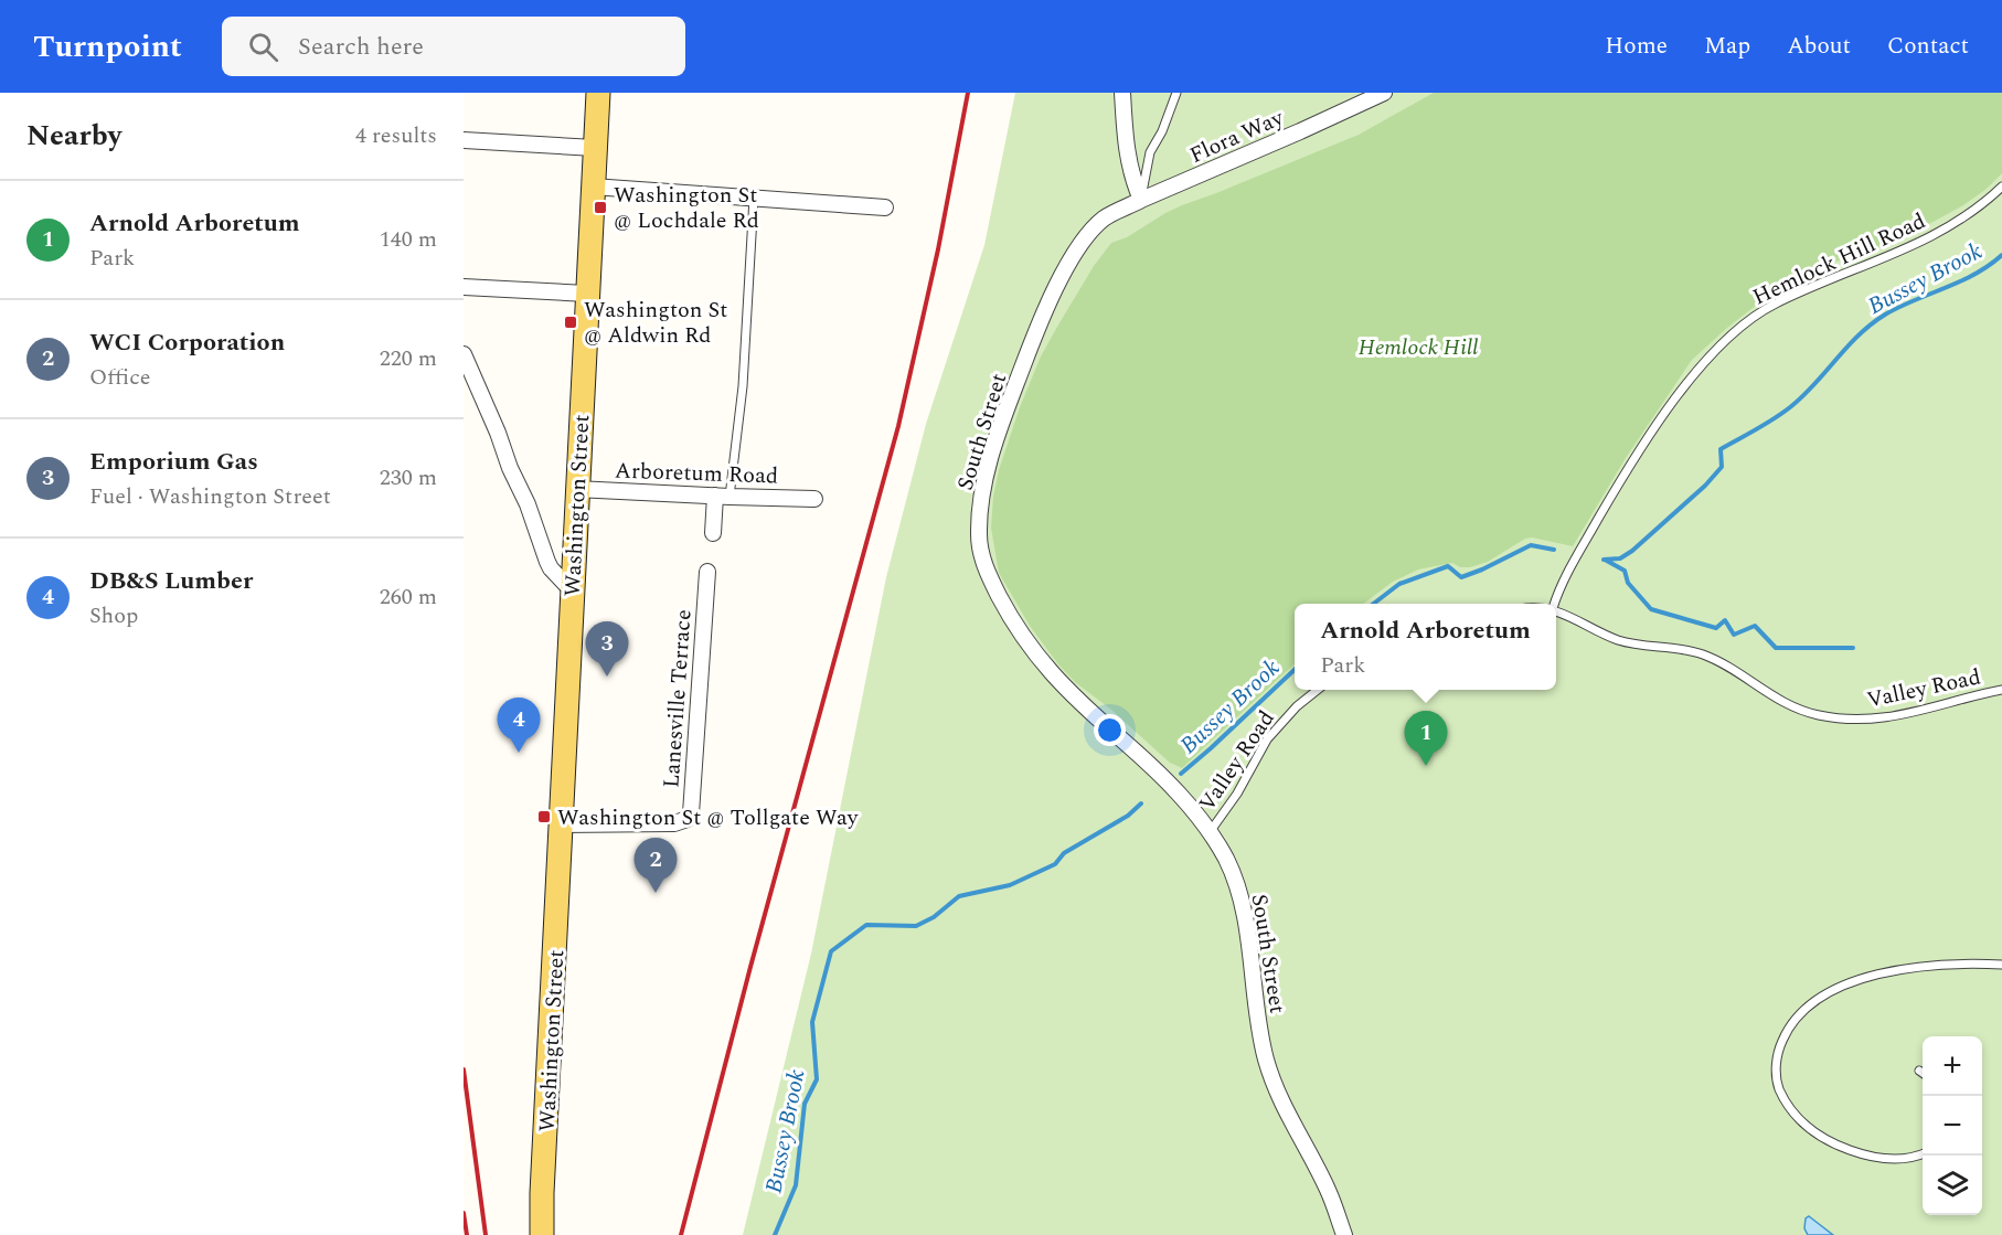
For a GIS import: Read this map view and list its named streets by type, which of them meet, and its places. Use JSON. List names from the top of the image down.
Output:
{
  "streets": {
    "main road": ["Washington Street"],
    "street": [
      "Flora Way",
      "South Street",
      "Arboretum Road",
      "Lanesville Terrace"
    ],
    "lane": ["Hemlock Hill Road", "Valley Road"]
  },
  "crossings": [
    ["Flora Way", "South Street"],
    ["South Street", "Valley Road"],
    ["Arboretum Road", "Washington Street"],
    ["Washington Street", "Lanesville Terrace"]
  ],
  "water": ["Bussey Brook"],
  "parks": ["Hemlock Hill"],
  "places": {
    "transit": ["Washington St @ Lochdale Rd", "Washington St @ Aldwin Rd", "Washington St @ Tollgate Way"]
  },
  "page": {
    "header": "Turnpoint",
    "search": "Search here",
    "nav": [
      "Home",
      "Map",
      "About",
      "Contact"
    ],
    "heading": ["Nearby", "4 results"],
    "list": [
      {
        "mark": "1",
        "name": "Arnold Arboretum",
        "note": "Park",
        "value": "140 m"
      },
      {
        "mark": "2",
        "name": "WCI Corporation",
        "note": "Office",
        "value": "220 m"
      },
      {
        "mark": "3",
        "name": "Emporium Gas",
        "note": "Fuel · Washington Street",
        "value": "230 m"
      },
      {
        "mark": "4",
        "name": "DB&S Lumber",
        "note": "Shop",
        "value": "260 m"
      }
    ],
    "popup": ["Arnold Arboretum", "Park"],
    "pins": [
      "3",
      "4",
      "1",
      "2"
    ],
    "map_buttons": ["+", "−"]
  }
}
